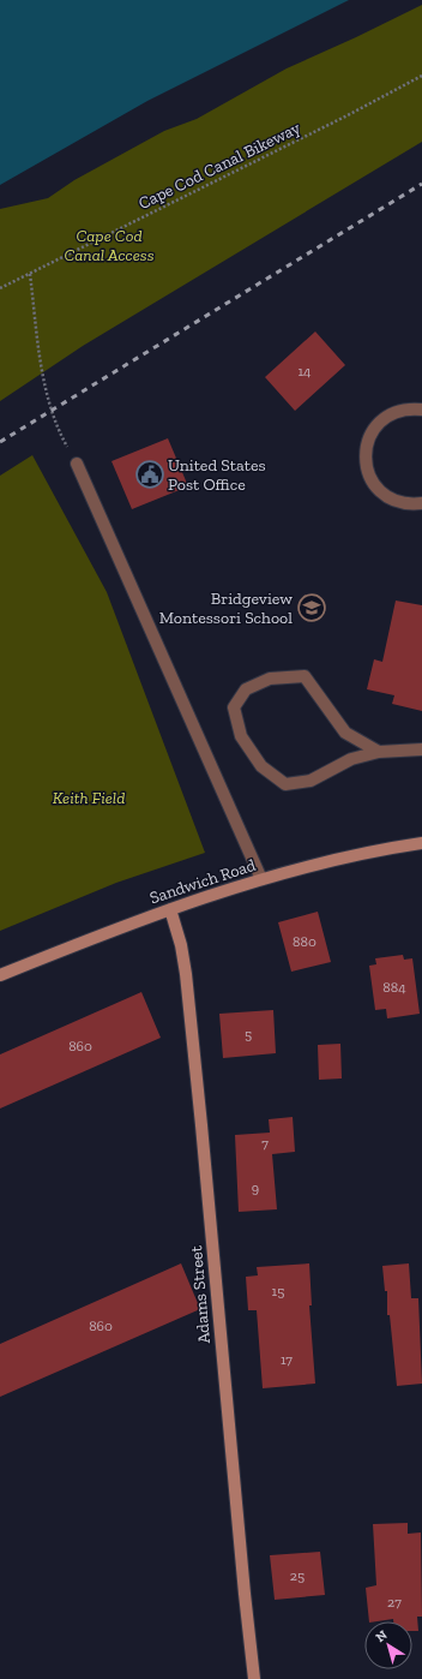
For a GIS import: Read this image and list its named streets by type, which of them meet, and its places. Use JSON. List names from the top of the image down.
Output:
{
  "streets": {
    "main road": ["Sandwich Road", "Adams Street"],
    "path": ["Cape Cod Canal Bikeway"]
  },
  "crossings": [
    ["Sandwich Road", "Adams Street"]
  ],
  "parks": ["Cape Cod Canal Access", "Keith Field"],
  "places": {
    "public building": ["United States Post Office"],
    "school or university": ["Bridgeview Montessori School"]
  },
  "house_numbers": [
    "14",
    "880",
    "884",
    "5",
    "860",
    "7",
    "9",
    "15",
    "860",
    "17",
    "25",
    "27"
  ],
  "north": "top left"
}
